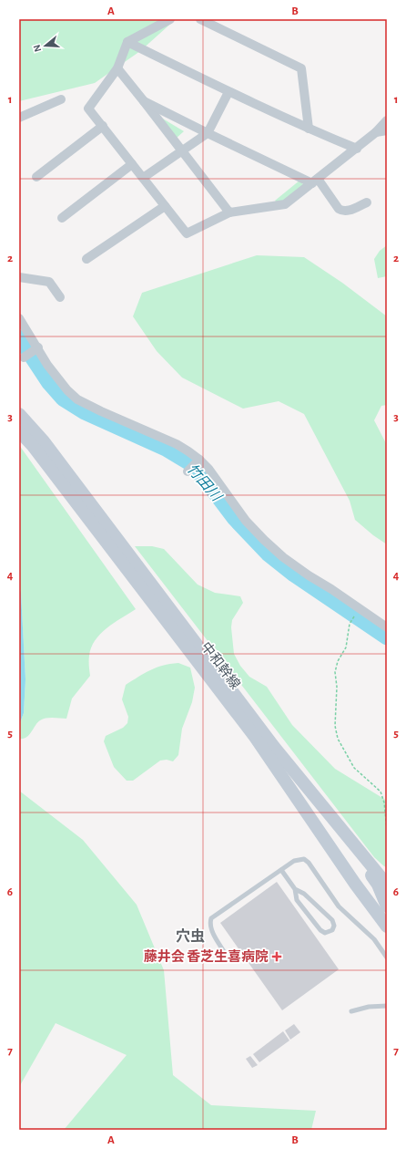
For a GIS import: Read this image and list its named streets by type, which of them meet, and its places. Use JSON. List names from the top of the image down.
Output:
{
  "streets": {
    "main road": ["中和幹線"]
  },
  "districts": ["穴虫"],
  "water": ["竹田川"],
  "places": {
    "health": ["藤井会 香芝生喜病院"]
  },
  "north": "left",
  "grid": {
    "columns": ["A", "B"],
    "rows": [
      "1",
      "2",
      "3",
      "4",
      "5",
      "6",
      "7"
    ]
  }
}
